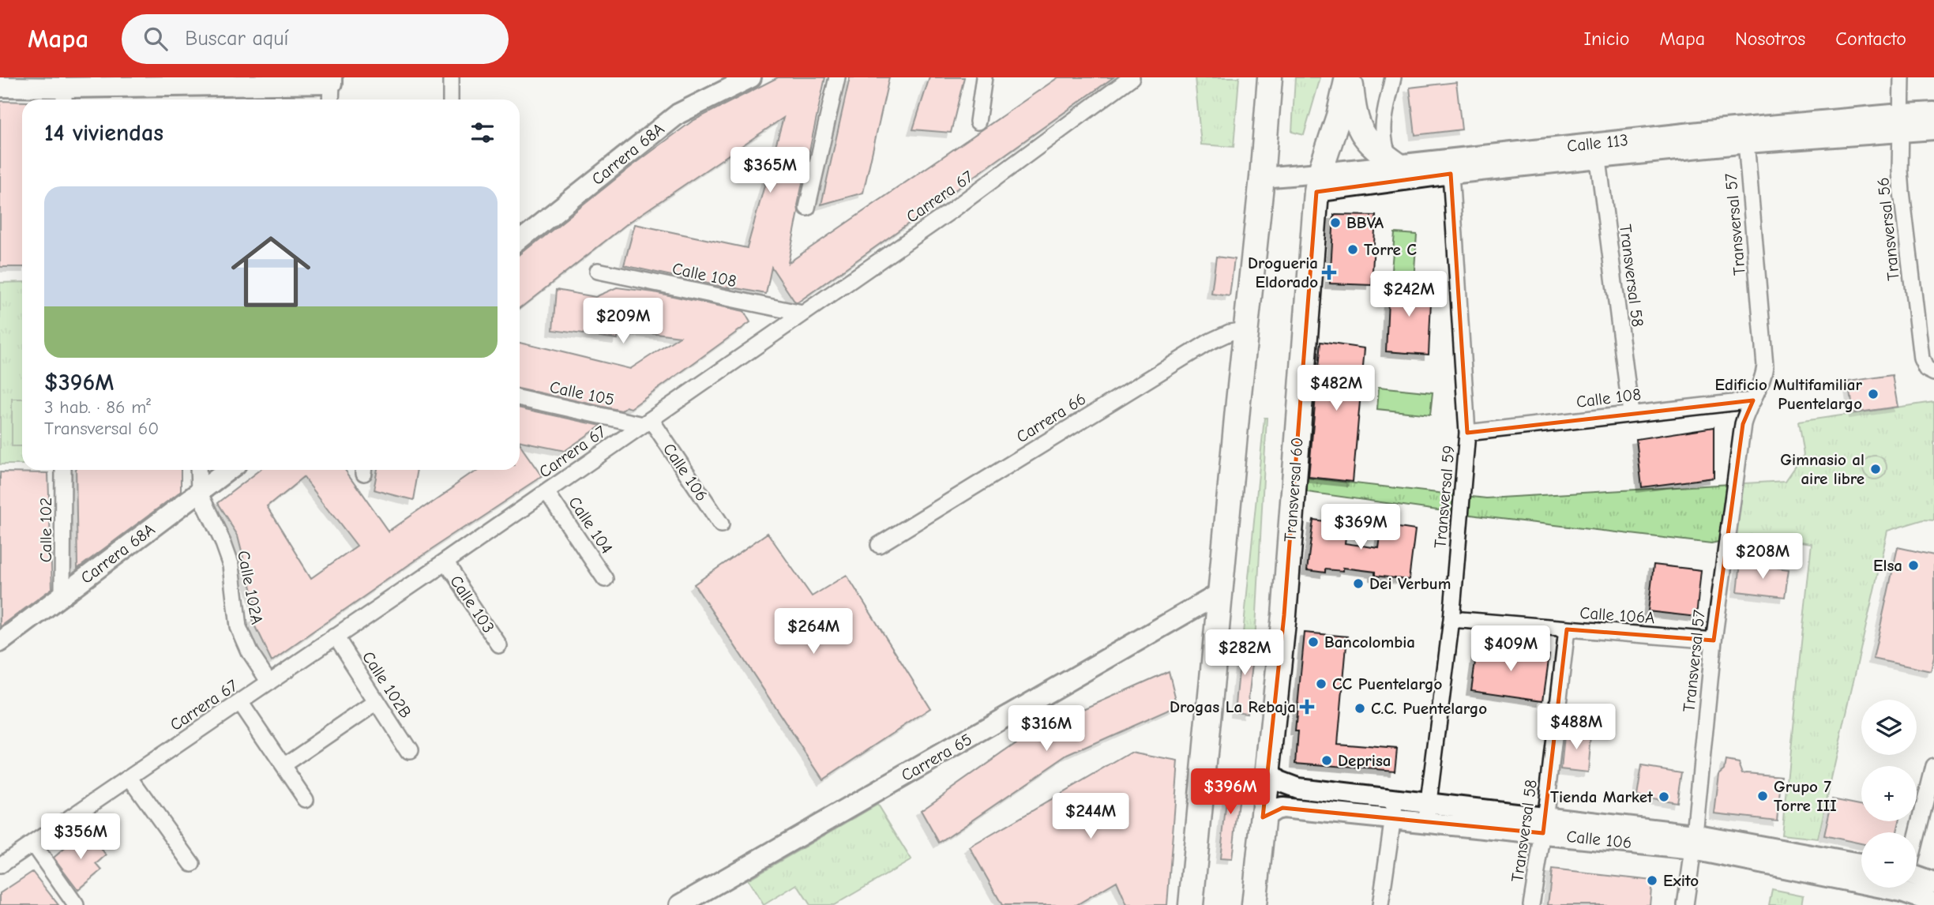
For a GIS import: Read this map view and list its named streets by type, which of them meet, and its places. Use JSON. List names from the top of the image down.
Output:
{
  "streets": {
    "main road": ["Transversal 60"],
    "street": [
      "Calle 113",
      "Carrera 68A",
      "Carrera 67",
      "Transversal 57",
      "Transversal 56",
      "Calle 108",
      "Transversal 58",
      "Calle 105",
      "Carrera 66",
      "Calle 106",
      "Transversal 59",
      "Calle 104",
      "Calle 102",
      "Calle 102A",
      "Calle 103",
      "Calle 106A",
      "Calle 102B",
      "Carrera 65"
    ]
  },
  "crossings": [
    ["Calle 113", "Transversal 57"],
    ["Calle 113", "Transversal 56"],
    ["Calle 113", "Transversal 58"],
    ["Calle 113", "Transversal 60"],
    ["Calle 113", "Transversal 59"],
    ["Carrera 68A", "Calle 102"],
    ["Carrera 68A", "Calle 102A"],
    ["Carrera 67", "Calle 108"],
    ["Carrera 67", "Calle 105"],
    ["Carrera 67", "Calle 106"],
    ["Carrera 67", "Calle 104"],
    ["Carrera 67", "Calle 102A"],
    ["Carrera 67", "Calle 103"],
    ["Carrera 67", "Calle 102B"],
    ["Transversal 57", "Calle 108"],
    ["Transversal 57", "Calle 106"],
    ["Transversal 57", "Calle 106A"],
    ["Calle 108", "Transversal 58"],
    ["Calle 108", "Transversal 59"],
    ["Transversal 58", "Calle 106"],
    ["Transversal 58", "Calle 106A"],
    ["Calle 105", "Calle 106"],
    ["Calle 106", "Transversal 60"],
    ["Calle 106", "Transversal 59"],
    ["Transversal 59", "Calle 106A"]
  ],
  "places": {
    "other": [
      "BBVA",
      "Torre C",
      "Edificio Multifamiliar Puentelargo",
      "Gimnasio al aire libre",
      "Elsa",
      "Dei Verbum",
      "Bancolombia",
      "CC Puentelargo",
      "C.C. Puentelargo",
      "Deprisa",
      "Grupo 7 Torre III",
      "Tienda Market",
      "Exito"
    ],
    "health": ["Drogueria Eldorado", "Drogas La Rebaja"]
  },
  "page": {
    "header": "Mapa",
    "search": "Buscar aquí",
    "nav": [
      "Inicio",
      "Mapa",
      "Nosotros",
      "Contacto"
    ],
    "heading": "14 viviendas",
    "price": [
      "$365M",
      "$242M",
      "$209M",
      "$482M",
      "$369M",
      "$208M",
      "$264M",
      "$409M",
      "$282M",
      "$488M",
      "$316M",
      "$396M",
      "$244M",
      "$356M"
    ],
    "list": [
      {
        "name": "$396M",
        "note": "3 hab. · 86 m² · Transversal 60"
      }
    ],
    "map_buttons": ["+", "−"]
  }
}
